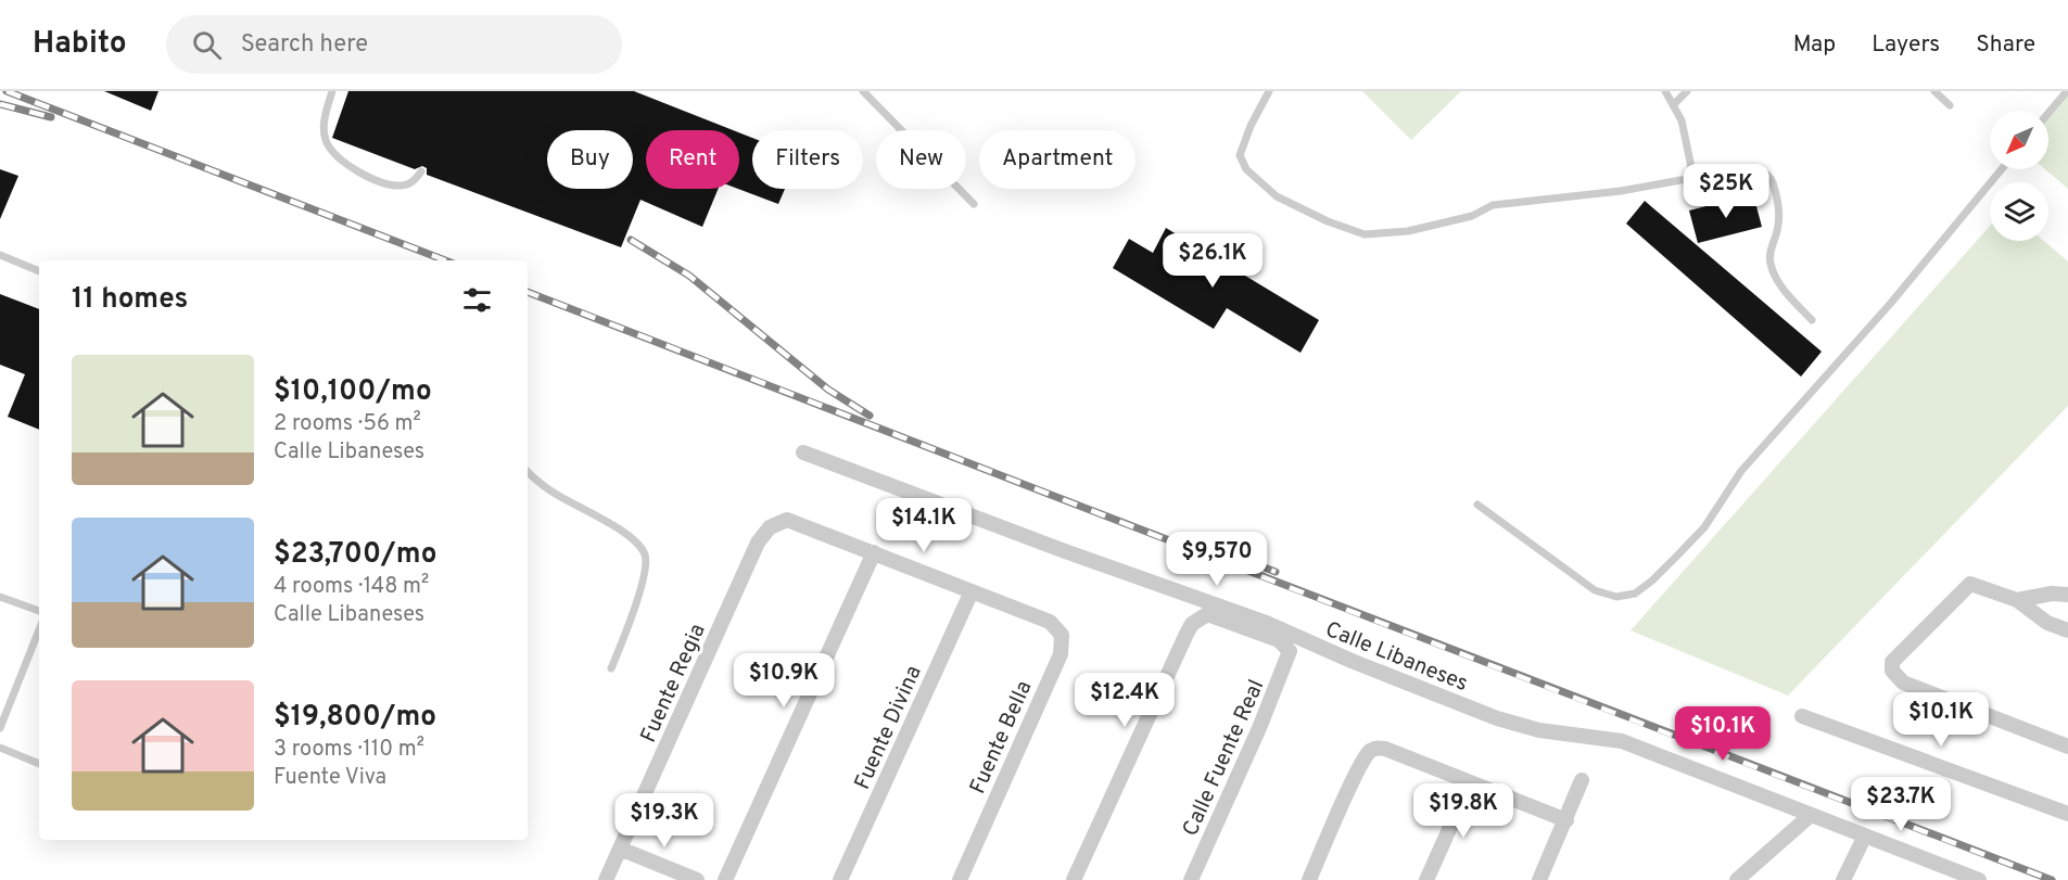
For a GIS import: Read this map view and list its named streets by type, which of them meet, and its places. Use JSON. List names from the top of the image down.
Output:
{
  "streets": {
    "street": [
      "Calle Libaneses",
      "Fuente Regia",
      "Fuente Divina",
      "Fuente Bella",
      "Calle Fuente Real"
    ]
  },
  "crossings": [
    ["Fuente Divina", "Fuente Bella"]
  ],
  "north": "bottom left",
  "page": {
    "header": "Habito",
    "search": "Search here",
    "nav": ["Map", "Layers", "Share"],
    "chip": [
      "Buy",
      "Rent",
      "Filters",
      "New",
      "Apartment"
    ],
    "price": [
      "$25K",
      "$26.1K",
      "$14.1K",
      "$9,570",
      "$10.9K",
      "$12.4K",
      "$10.1K",
      "$10.1K",
      "$23.7K",
      "$19.8K",
      "$19.3K"
    ],
    "heading": "11 homes",
    "list": [
      {
        "name": "$10,100/mo",
        "note": "2 rooms · 56 m² · Calle Libaneses"
      },
      {
        "name": "$23,700/mo",
        "note": "4 rooms · 148 m² · Calle Libaneses"
      },
      {
        "name": "$19,800/mo",
        "note": "3 rooms · 110 m² · Fuente Viva"
      }
    ]
  }
}
